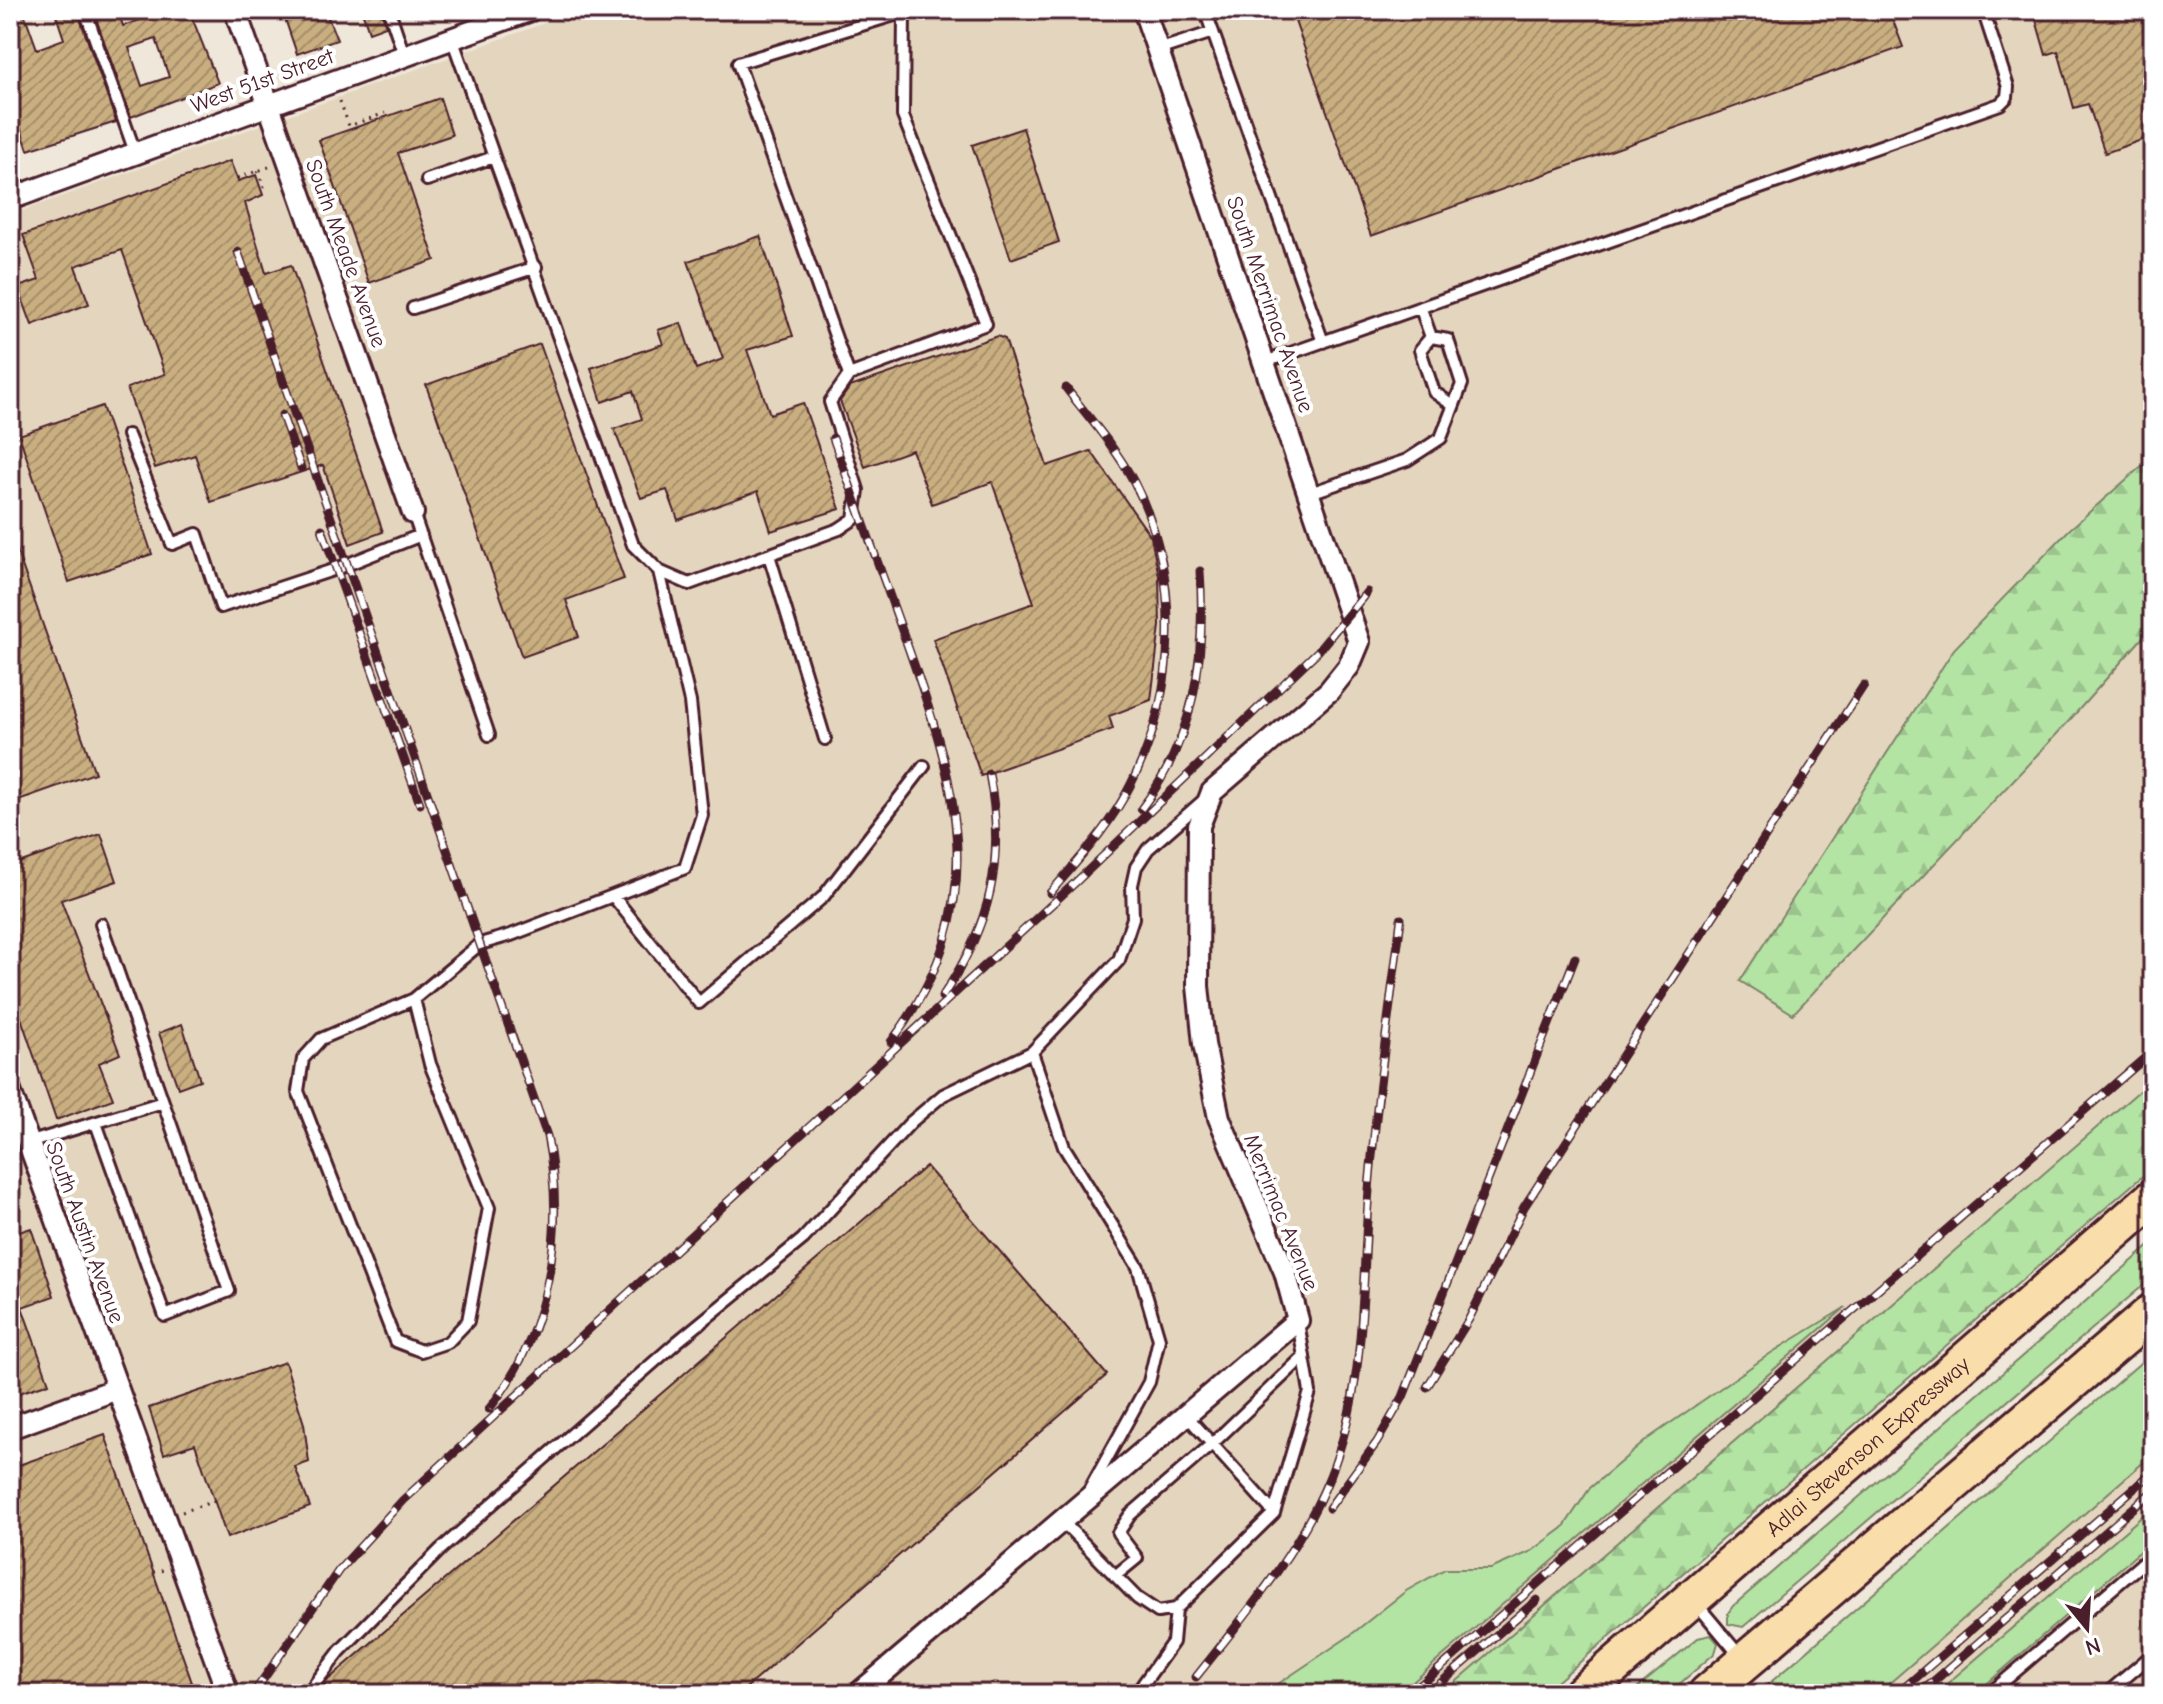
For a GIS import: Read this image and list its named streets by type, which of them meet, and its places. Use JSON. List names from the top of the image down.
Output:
{
  "streets": {
    "highway": ["Adlai Stevenson Expressway"],
    "street": [
      "West 51st Street",
      "South Meade Avenue",
      "South Merrimac Avenue",
      "Merrimac Avenue",
      "South Austin Avenue"
    ]
  },
  "crossings": [
    ["West 51st Street", "South Meade Avenue"],
    ["South Merrimac Avenue", "Merrimac Avenue"]
  ],
  "north": "bottom"
}
